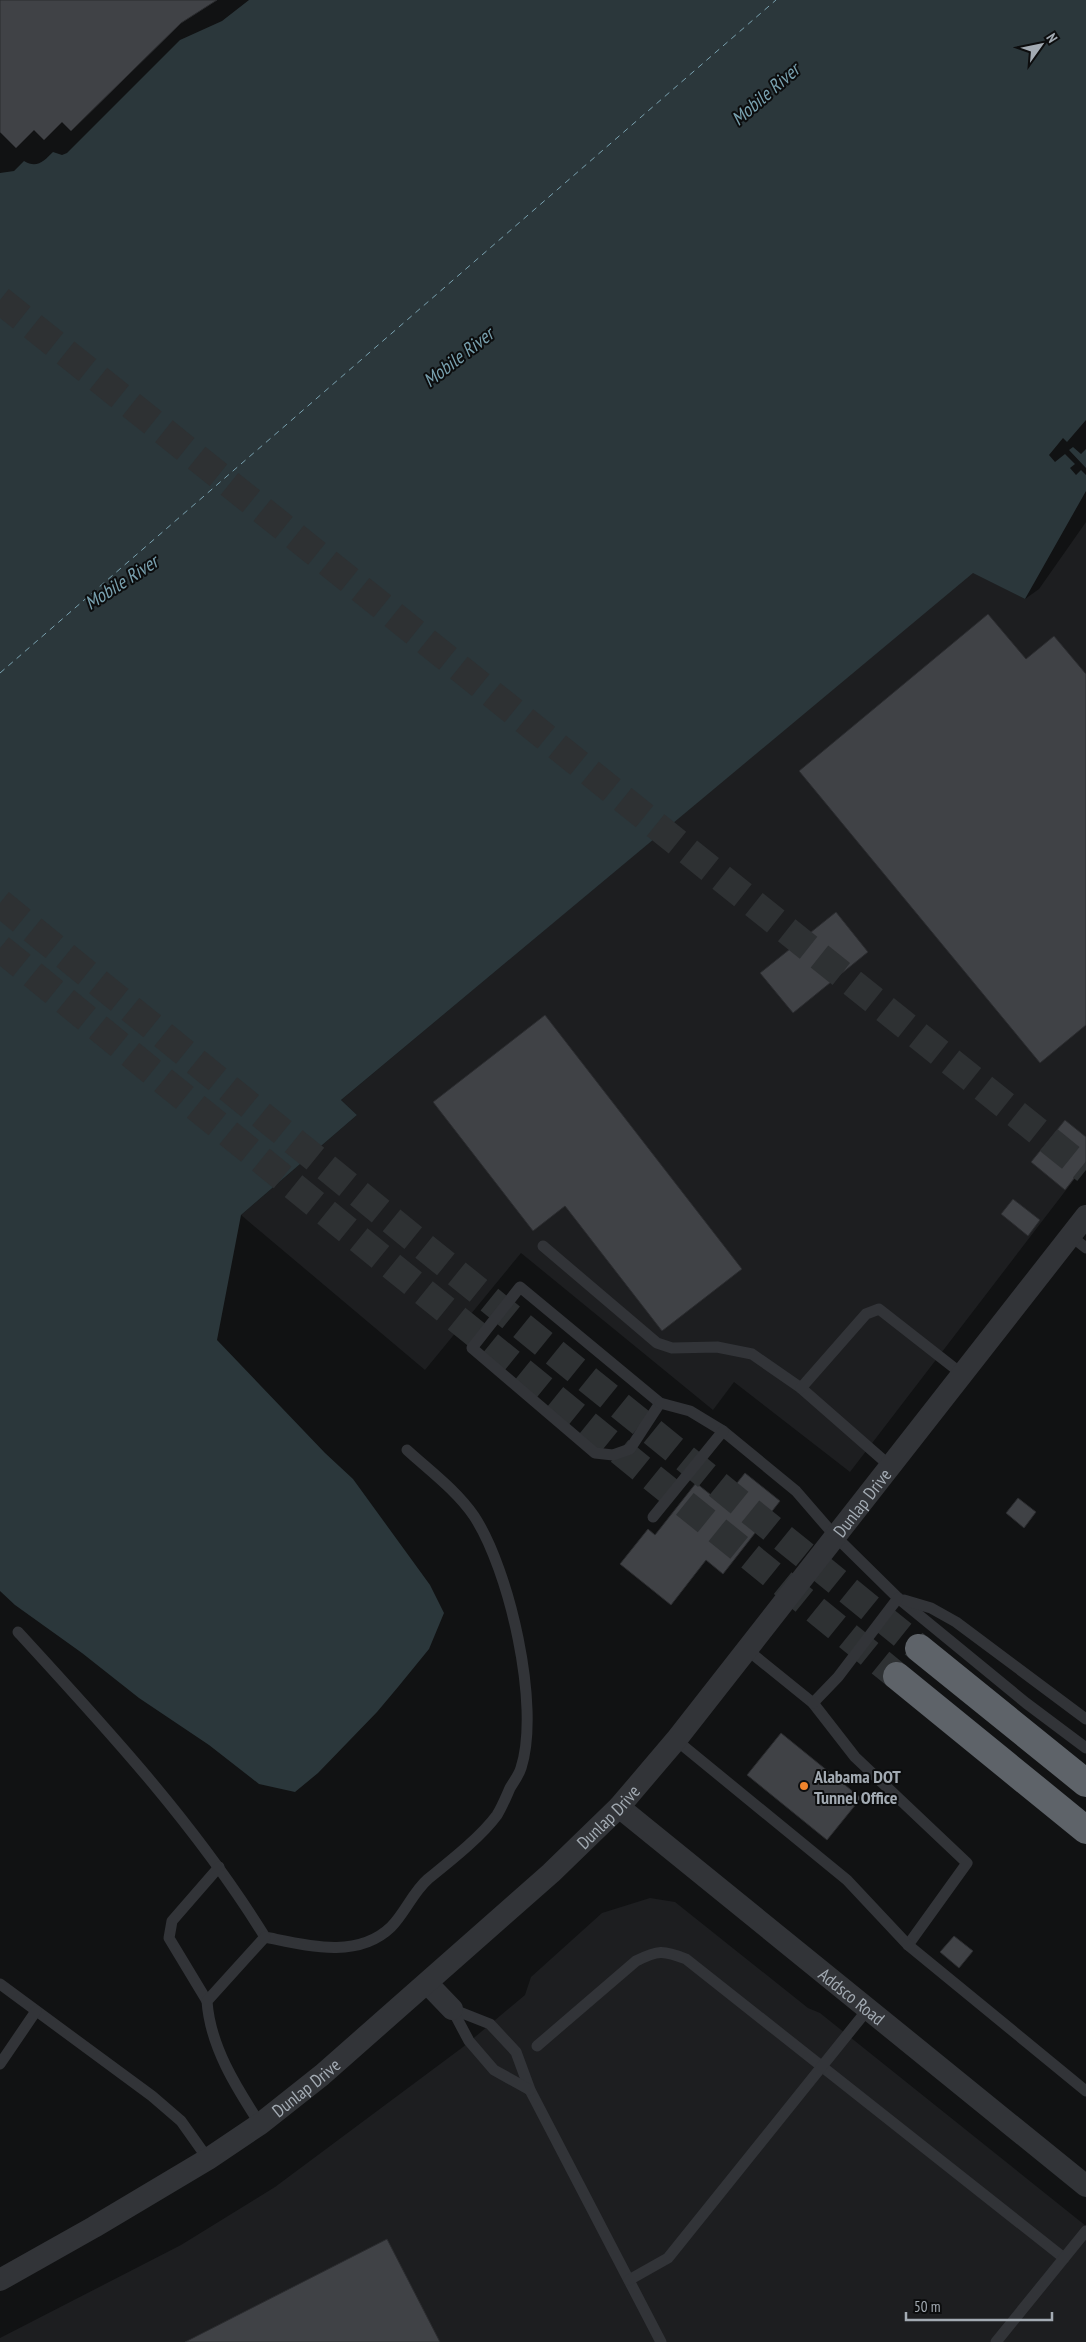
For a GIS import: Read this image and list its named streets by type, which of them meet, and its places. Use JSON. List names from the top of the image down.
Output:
{
  "streets": {
    "street": ["Dunlap Drive", "Addsco Road"]
  },
  "crossings": [
    ["Dunlap Drive", "Addsco Road"]
  ],
  "water": ["Mobile River"],
  "places": ["Alabama DOT Tunnel Office"],
  "scale_bar": "50 m",
  "north": "top right"
}
